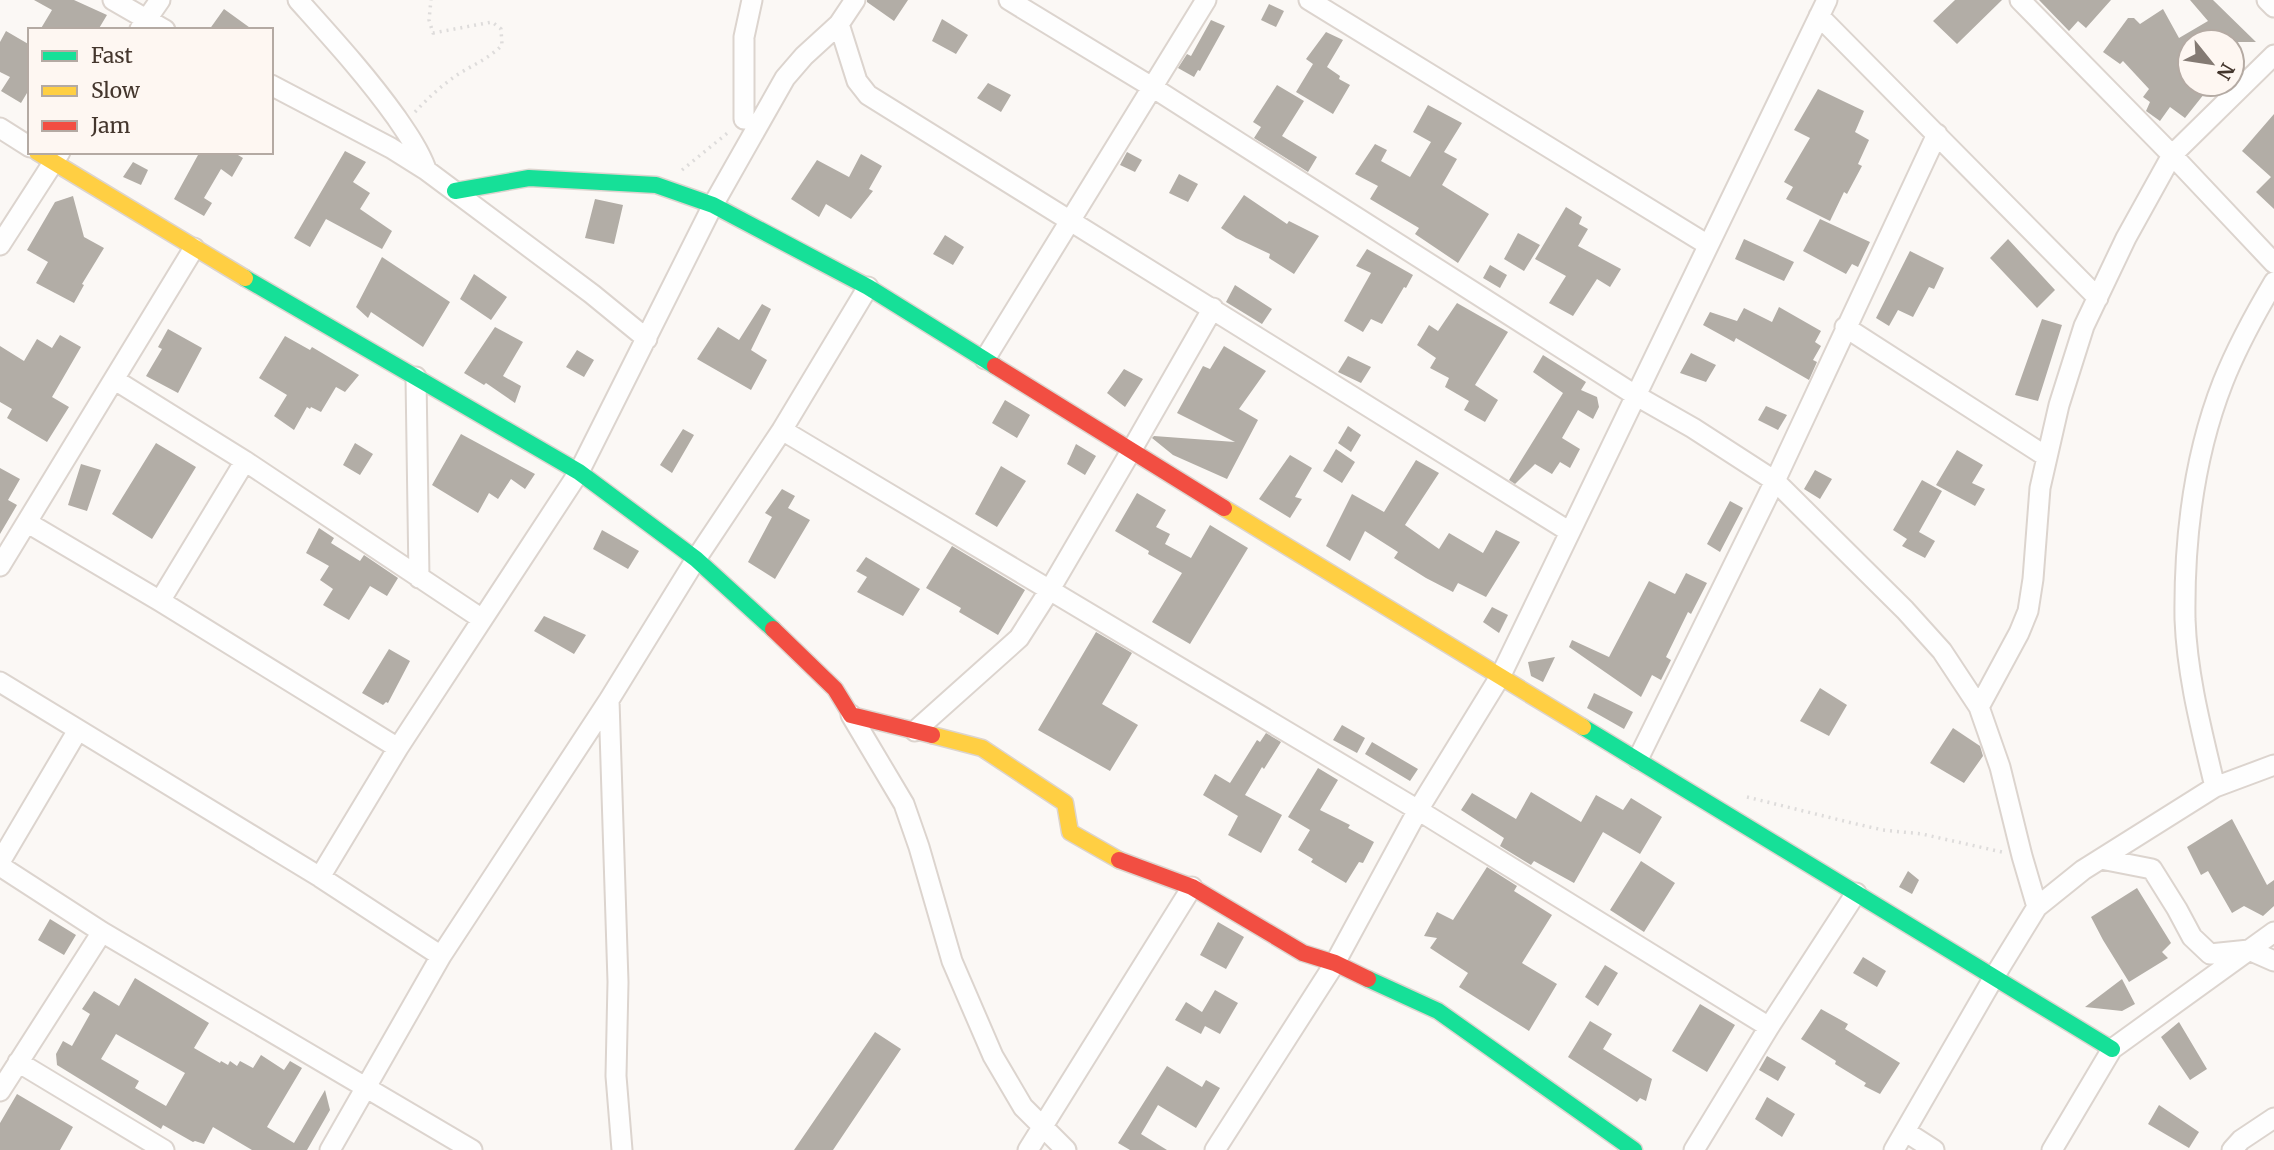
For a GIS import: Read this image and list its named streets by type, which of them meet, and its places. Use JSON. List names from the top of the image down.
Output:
{
  "legend": ["Fast", "Slow", "Jam"],
  "north": "bottom right"
}
